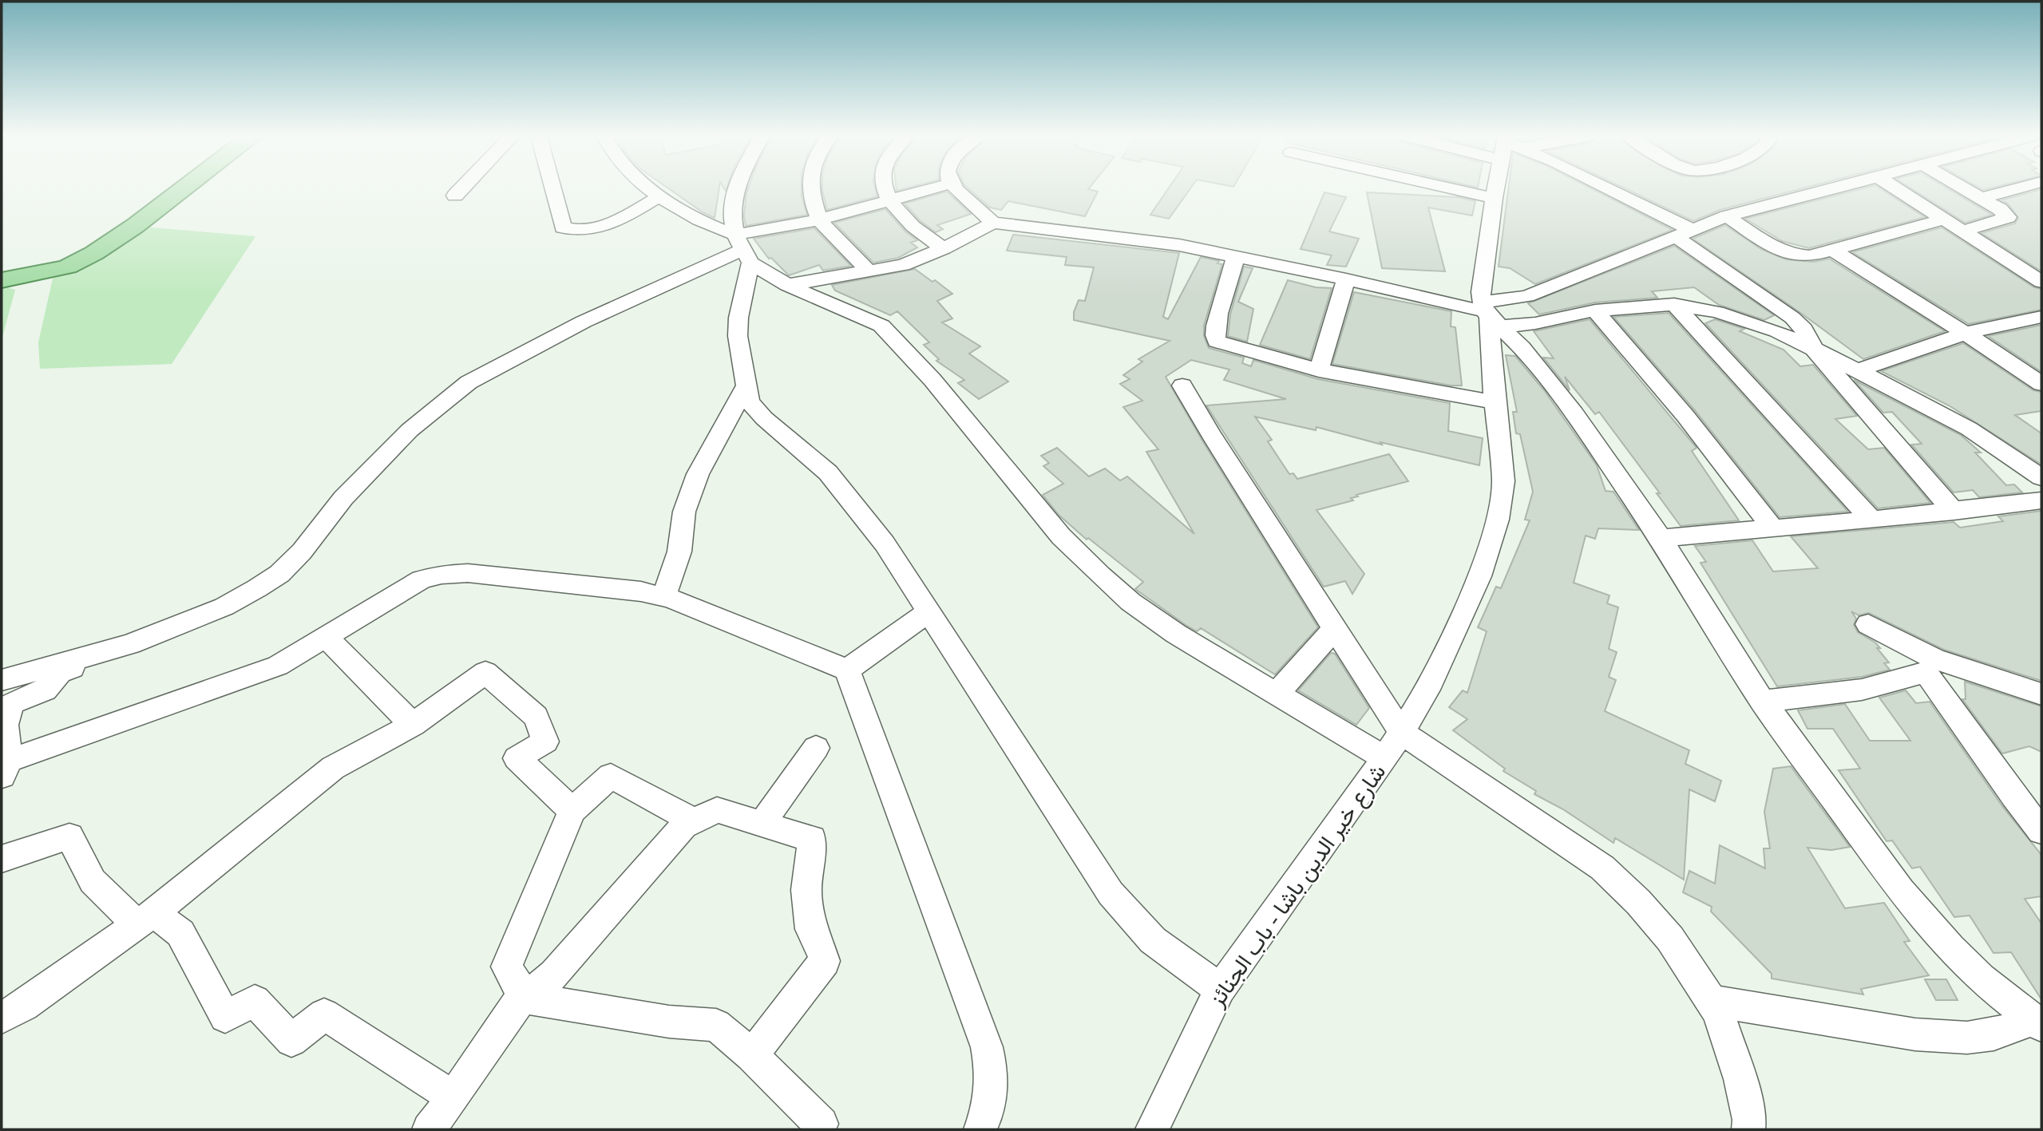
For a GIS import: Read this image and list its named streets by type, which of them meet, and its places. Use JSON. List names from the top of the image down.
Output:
{
  "streets": {
    "street": ["شارع خير الدين باشا - باب الجنائز"]
  }
}
